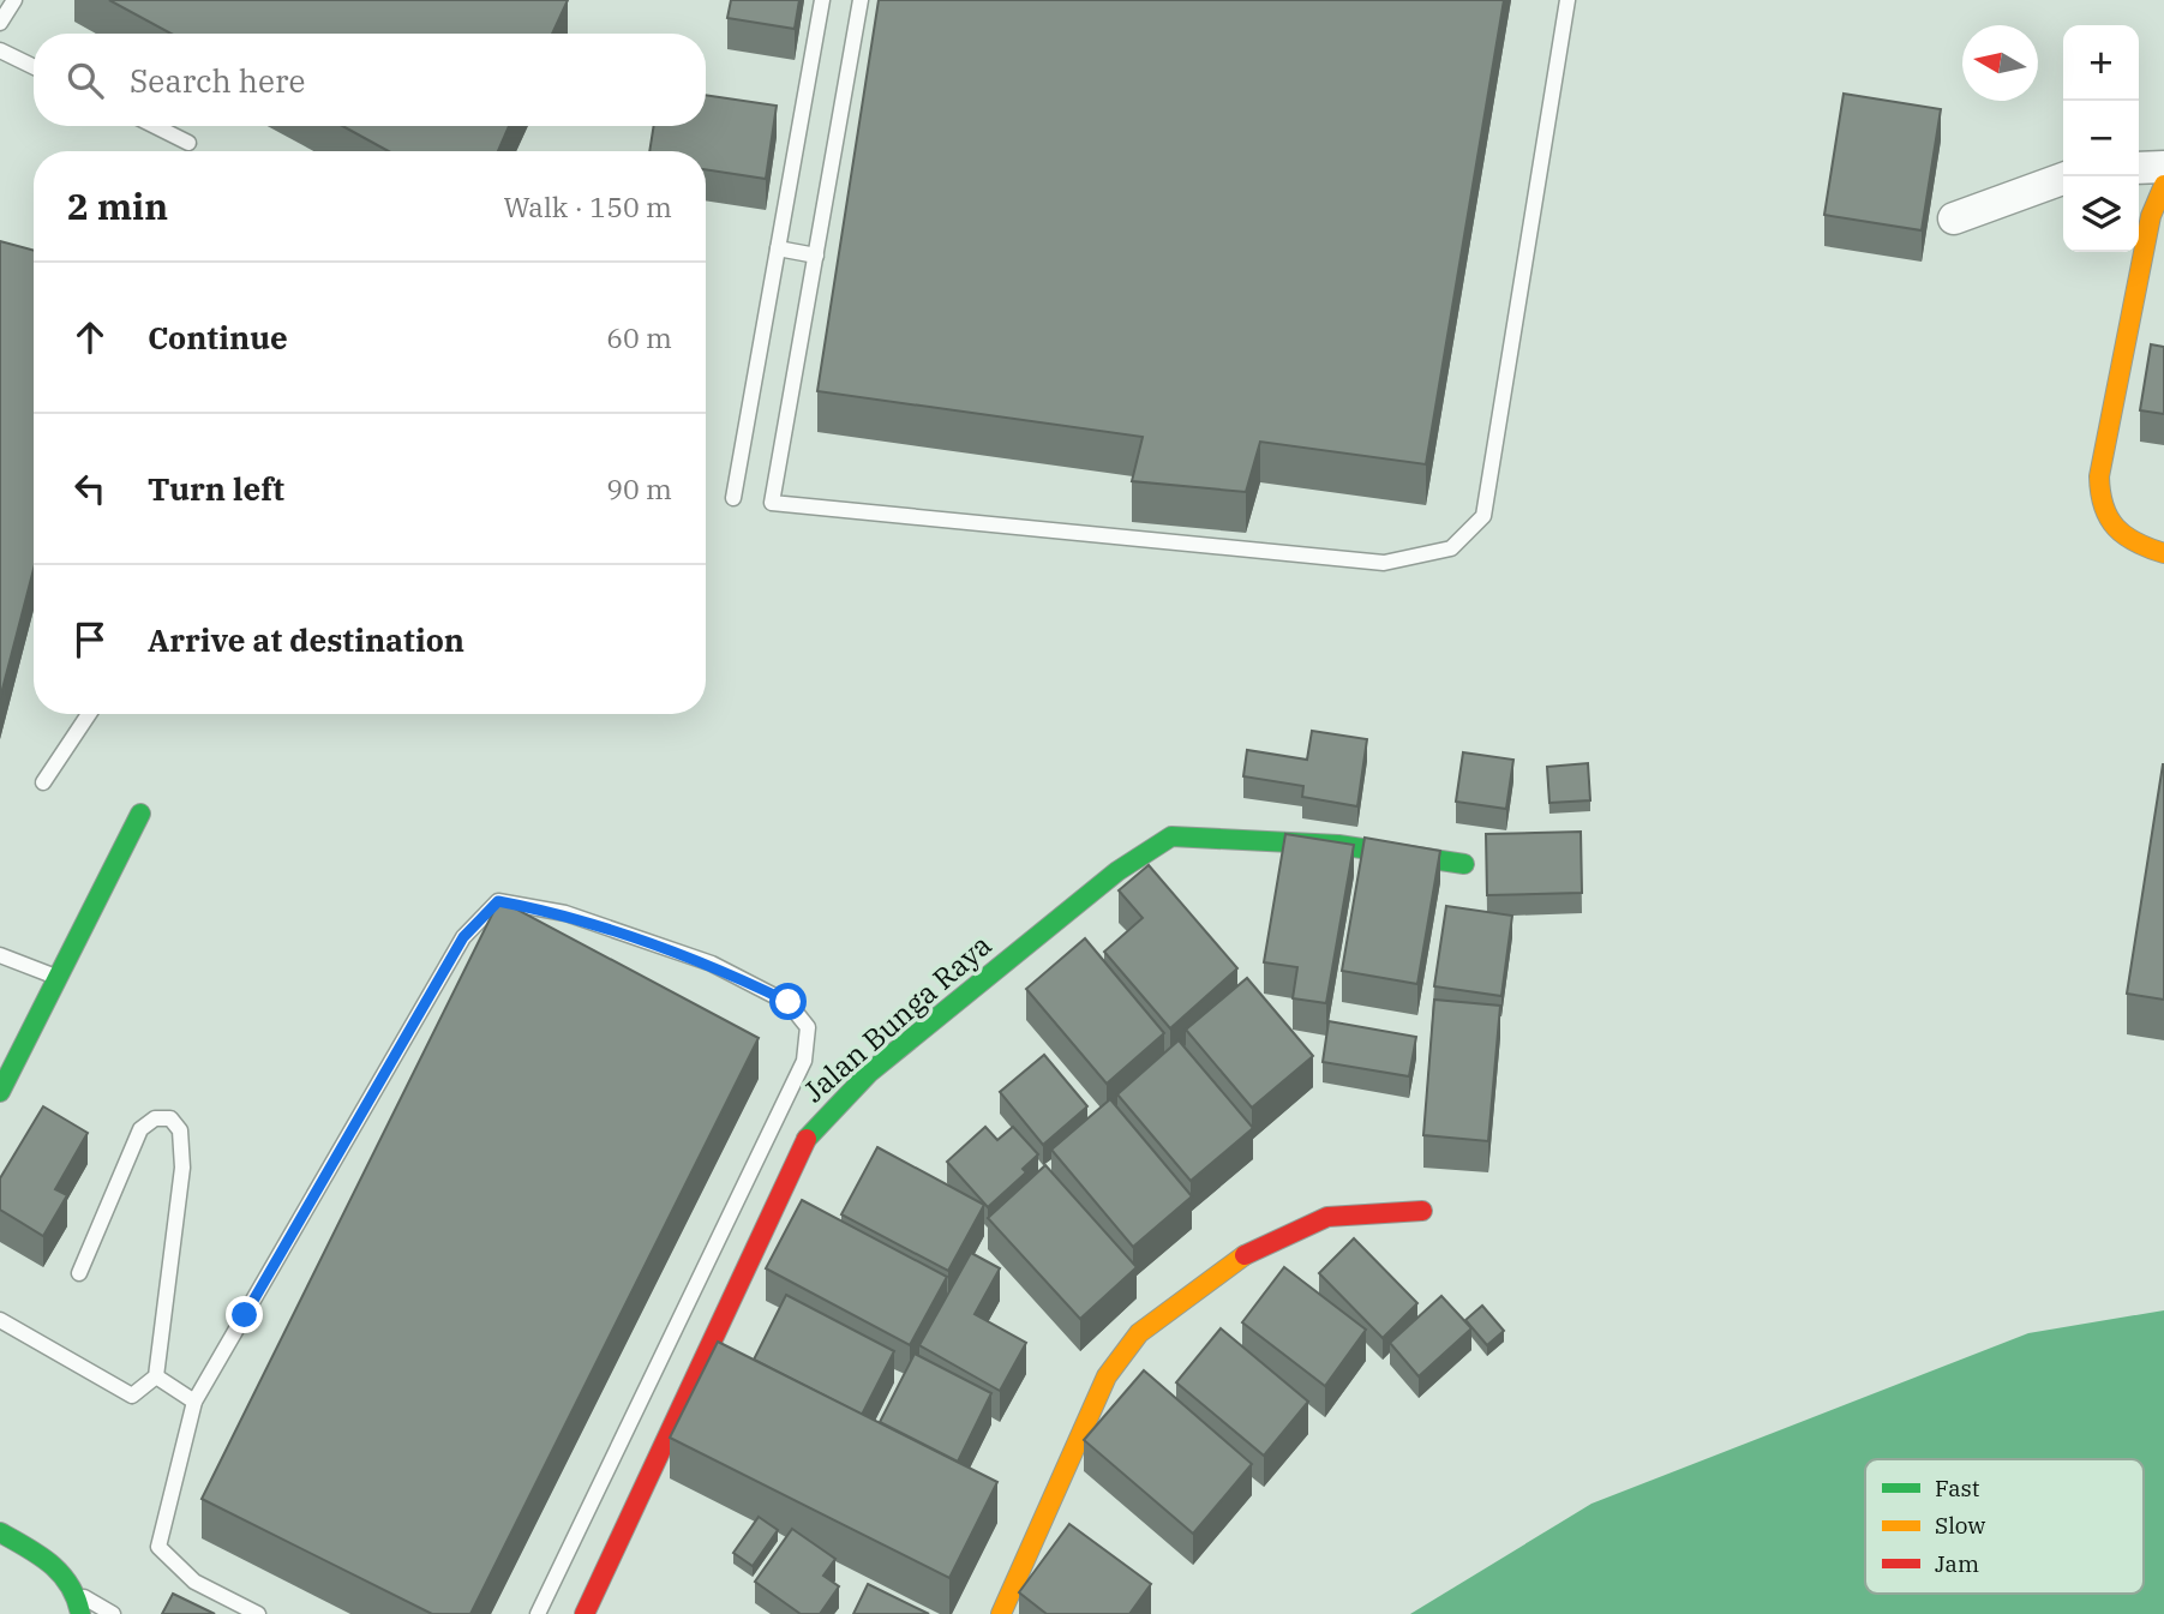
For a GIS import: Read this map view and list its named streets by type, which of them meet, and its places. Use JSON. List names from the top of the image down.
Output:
{
  "streets": {
    "street": ["Jalan Bunga Raya"]
  },
  "legend": ["Fast", "Slow", "Jam"],
  "north": "left",
  "page": {
    "map_buttons": ["+", "−"],
    "search": "Search here",
    "heading": ["2 min", "Walk · 150 m"],
    "list": [
      ["Continue", "60 m"],
      ["Turn left", "90 m"],
      "Arrive at destination"
    ]
  }
}
